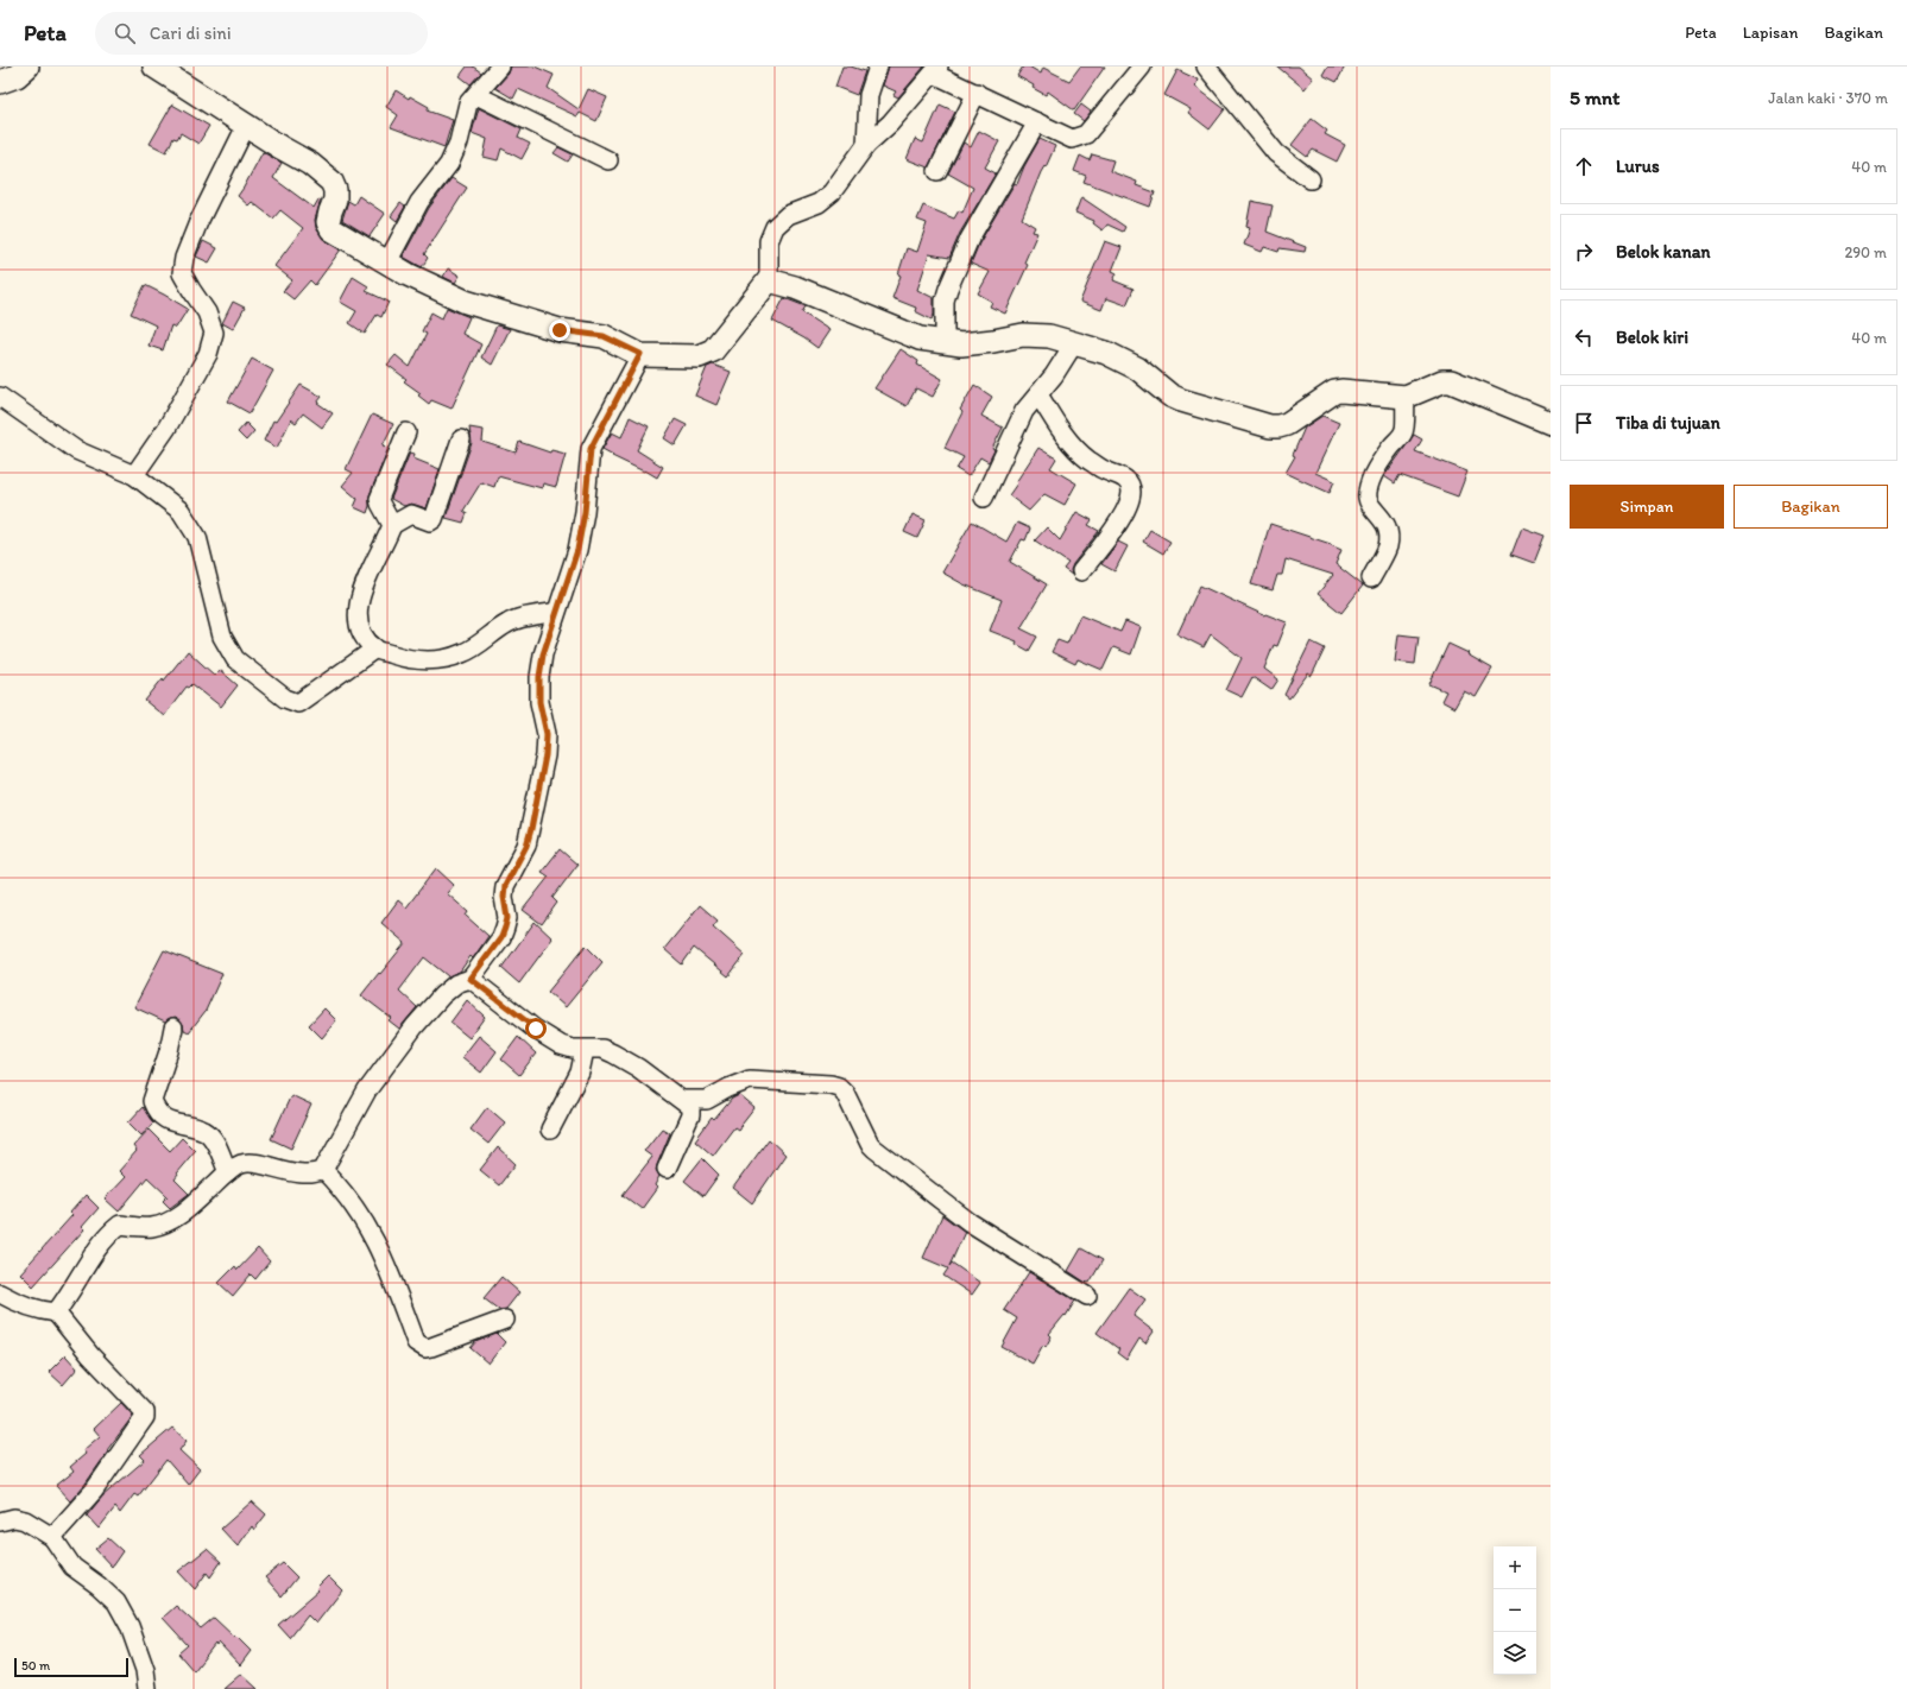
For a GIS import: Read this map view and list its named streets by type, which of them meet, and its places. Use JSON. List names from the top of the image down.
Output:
{
  "scale_bar": "50 m",
  "page": {
    "header": "Peta",
    "search": "Cari di sini",
    "nav": ["Peta", "Lapisan", "Bagikan"],
    "heading": ["5 mnt", "Jalan kaki · 370 m"],
    "list": [
      ["Lurus", "40 m"],
      ["Belok kanan", "290 m"],
      ["Belok kiri", "40 m"],
      "Tiba di tujuan"
    ],
    "buttons": ["Simpan", "Bagikan"],
    "map_buttons": ["+", "−"],
    "scale": "50 m"
  }
}
